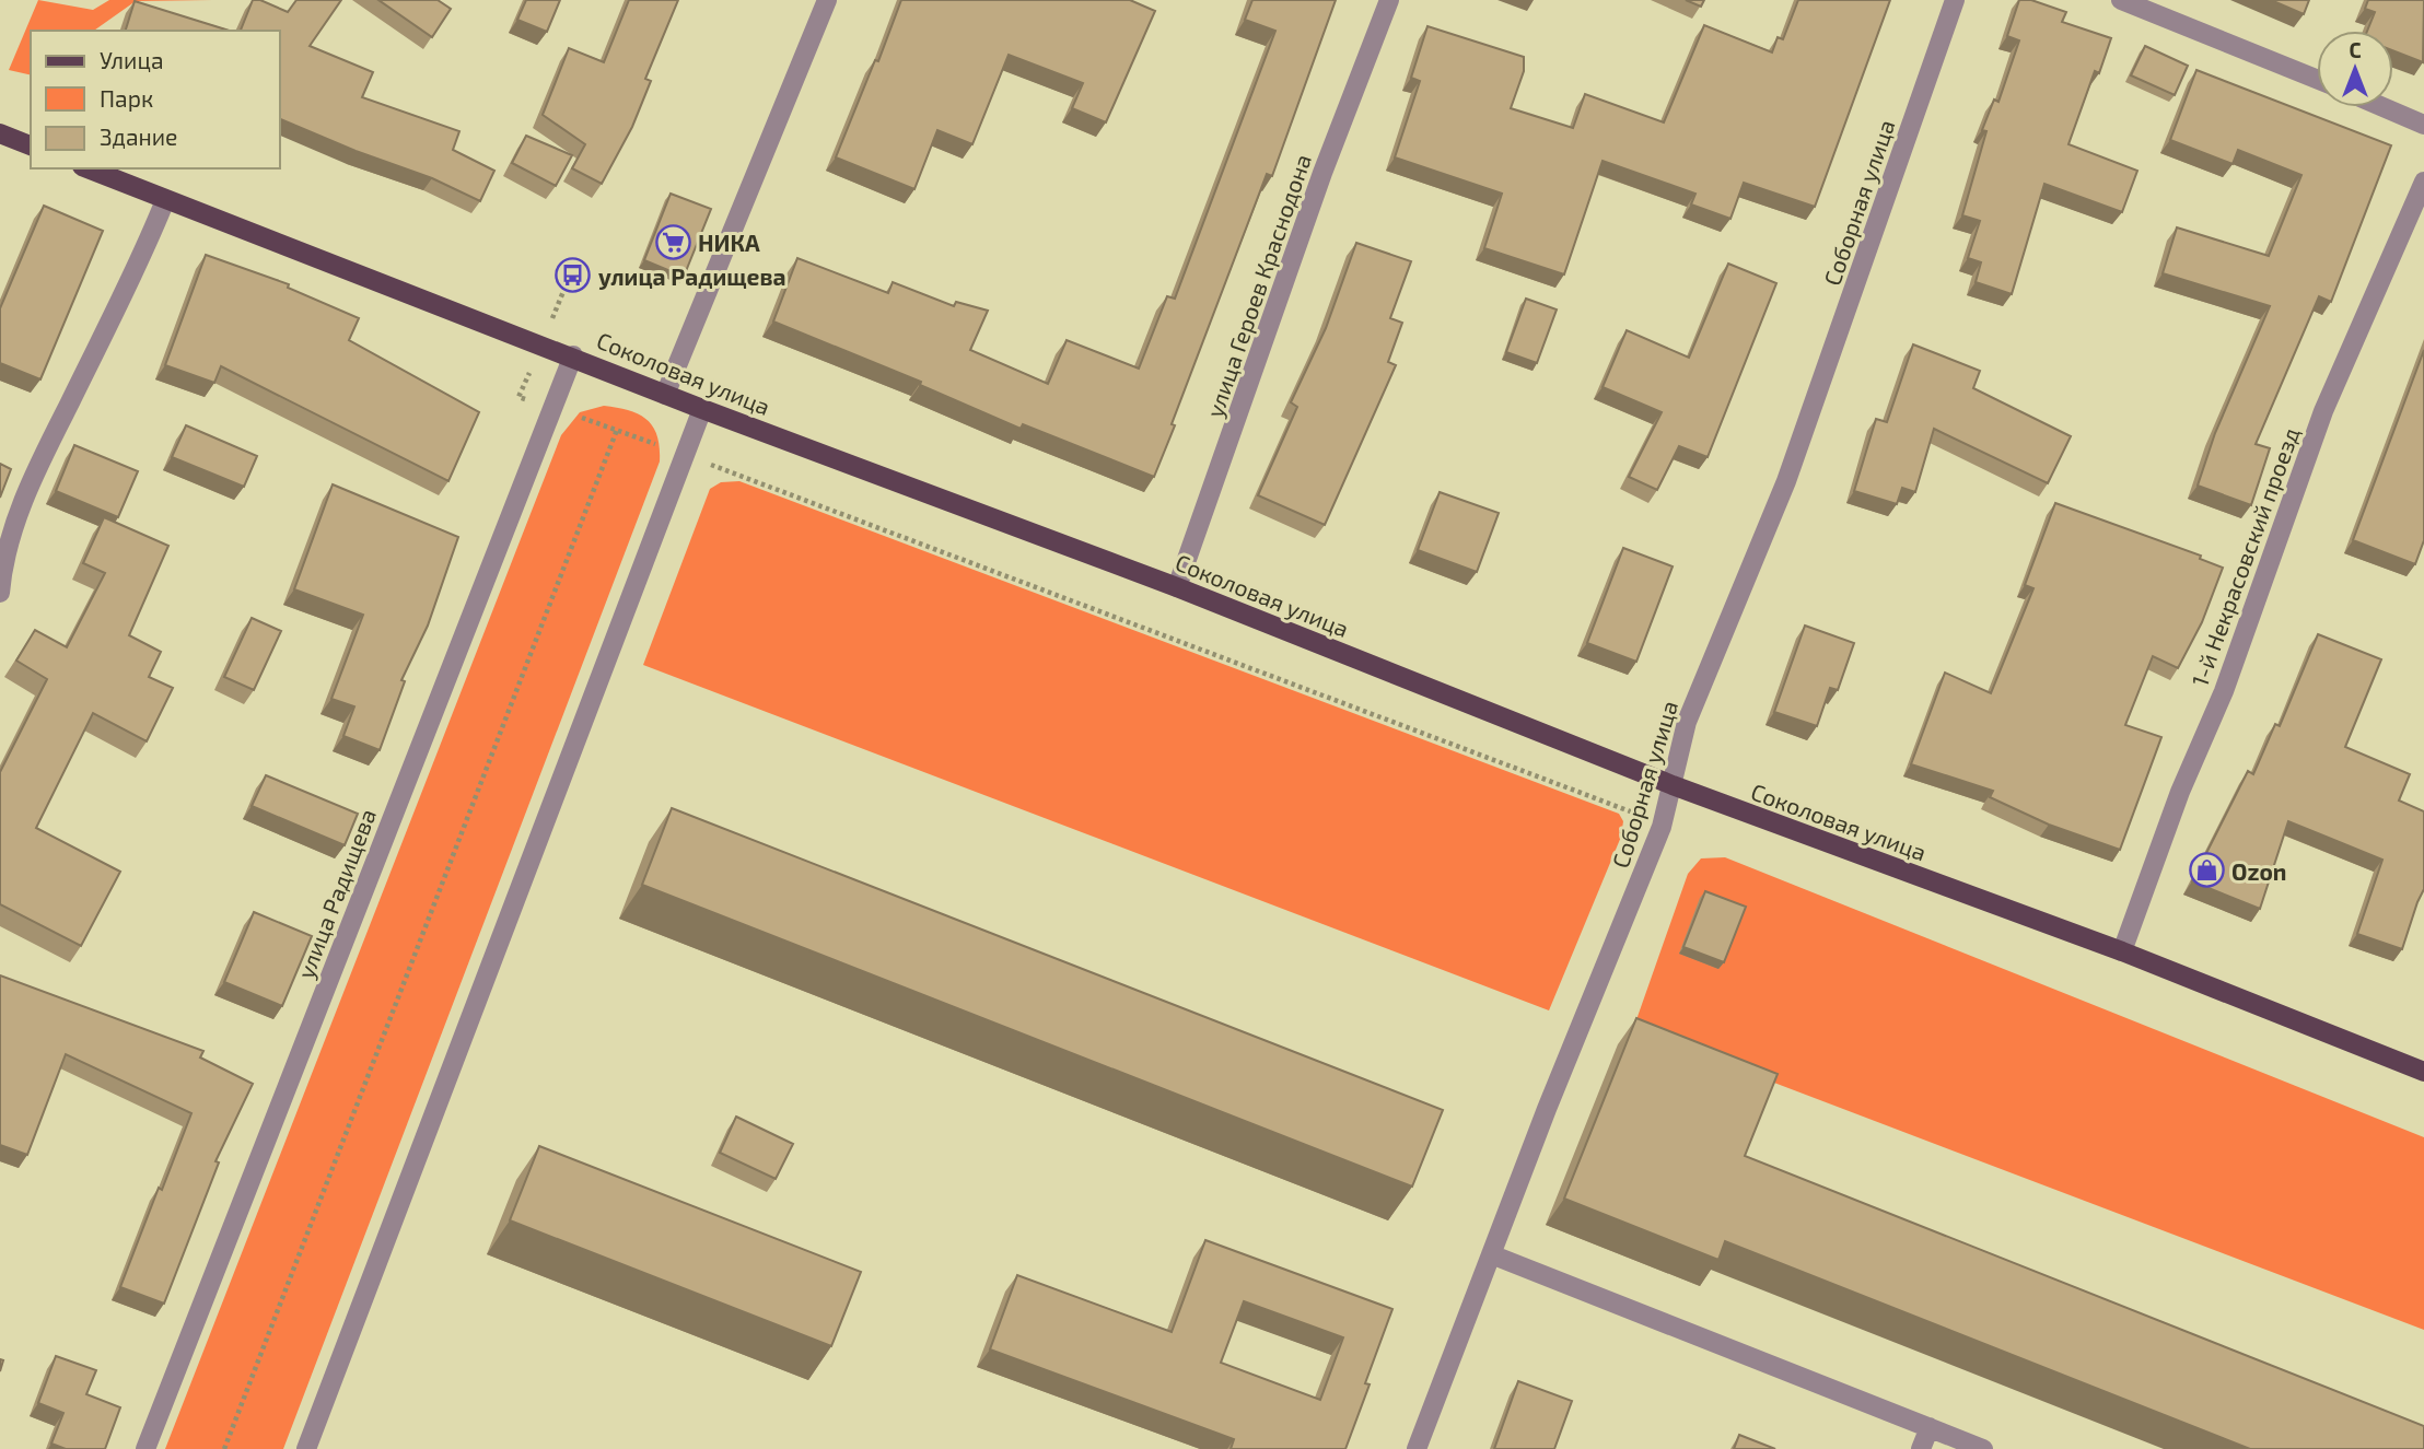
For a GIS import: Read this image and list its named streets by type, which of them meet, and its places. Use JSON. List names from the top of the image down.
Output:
{
  "streets": {
    "main road": ["Соколовая улица"],
    "street": [
      "Соборная улица",
      "улица Героев Краснодона",
      "1-й Некрасовский проезд",
      "улица Радищева"
    ]
  },
  "crossings": [
    ["Соборная улица", "Соколовая улица"],
    ["улица Героев Краснодона", "Соколовая улица"],
    ["Соколовая улица", "1-й Некрасовский проезд"],
    ["Соколовая улица", "улица Радищева"]
  ],
  "places": {
    "supermarket": ["НИКА"],
    "bus stop": ["улица Радищева"],
    "shop": ["Ozon"]
  },
  "legend": ["Улица", "Парк", "Здание"],
  "north": "top"
}
